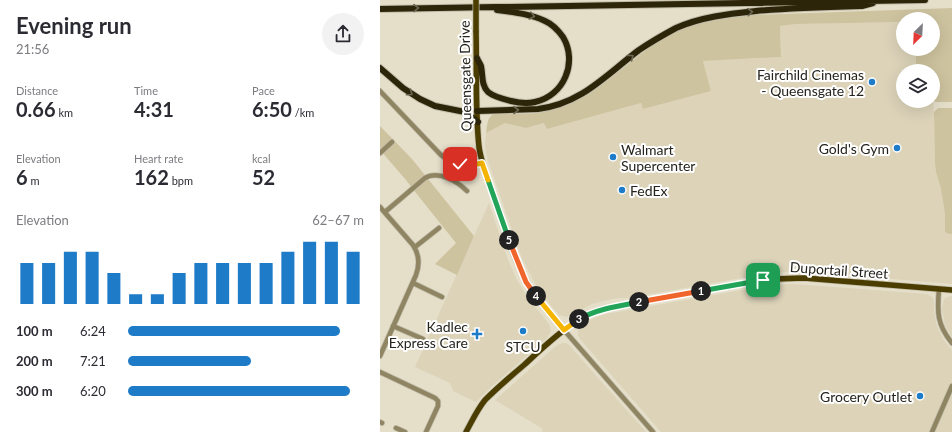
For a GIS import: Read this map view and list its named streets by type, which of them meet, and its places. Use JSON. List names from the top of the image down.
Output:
{
  "streets": {
    "main road": ["Queensgate Drive", "Duportail Street"]
  },
  "crossings": [
    ["Queensgate Drive", "Duportail Street"]
  ],
  "places": {
    "other": [
      "Fairchild Cinemas - Queensgate 12",
      "Gold's Gym",
      "Walmart Supercenter",
      "FedEx",
      "STCU",
      "Grocery Outlet"
    ],
    "health": ["Kadlec Express Care"]
  },
  "north": "bottom left",
  "page": {
    "heading": ["Evening run", "21:56"],
    "stats": [
      ["Distance", "0.66 km"],
      ["Time", "4:31"],
      ["Pace", "6:50 /km"],
      ["Elevation", "6 m"],
      ["Heart rate", "162 bpm"],
      ["kcal", "52"]
    ],
    "chart": ["Elevation", "62–67 m"],
    "pins": [
      "5",
      "1",
      "4",
      "2",
      "3"
    ],
    "list": [
      {
        "name": "100 m",
        "note": "6:24"
      },
      {
        "name": "200 m",
        "note": "7:21"
      },
      {
        "name": "300 m",
        "note": "6:20"
      }
    ]
  }
}
